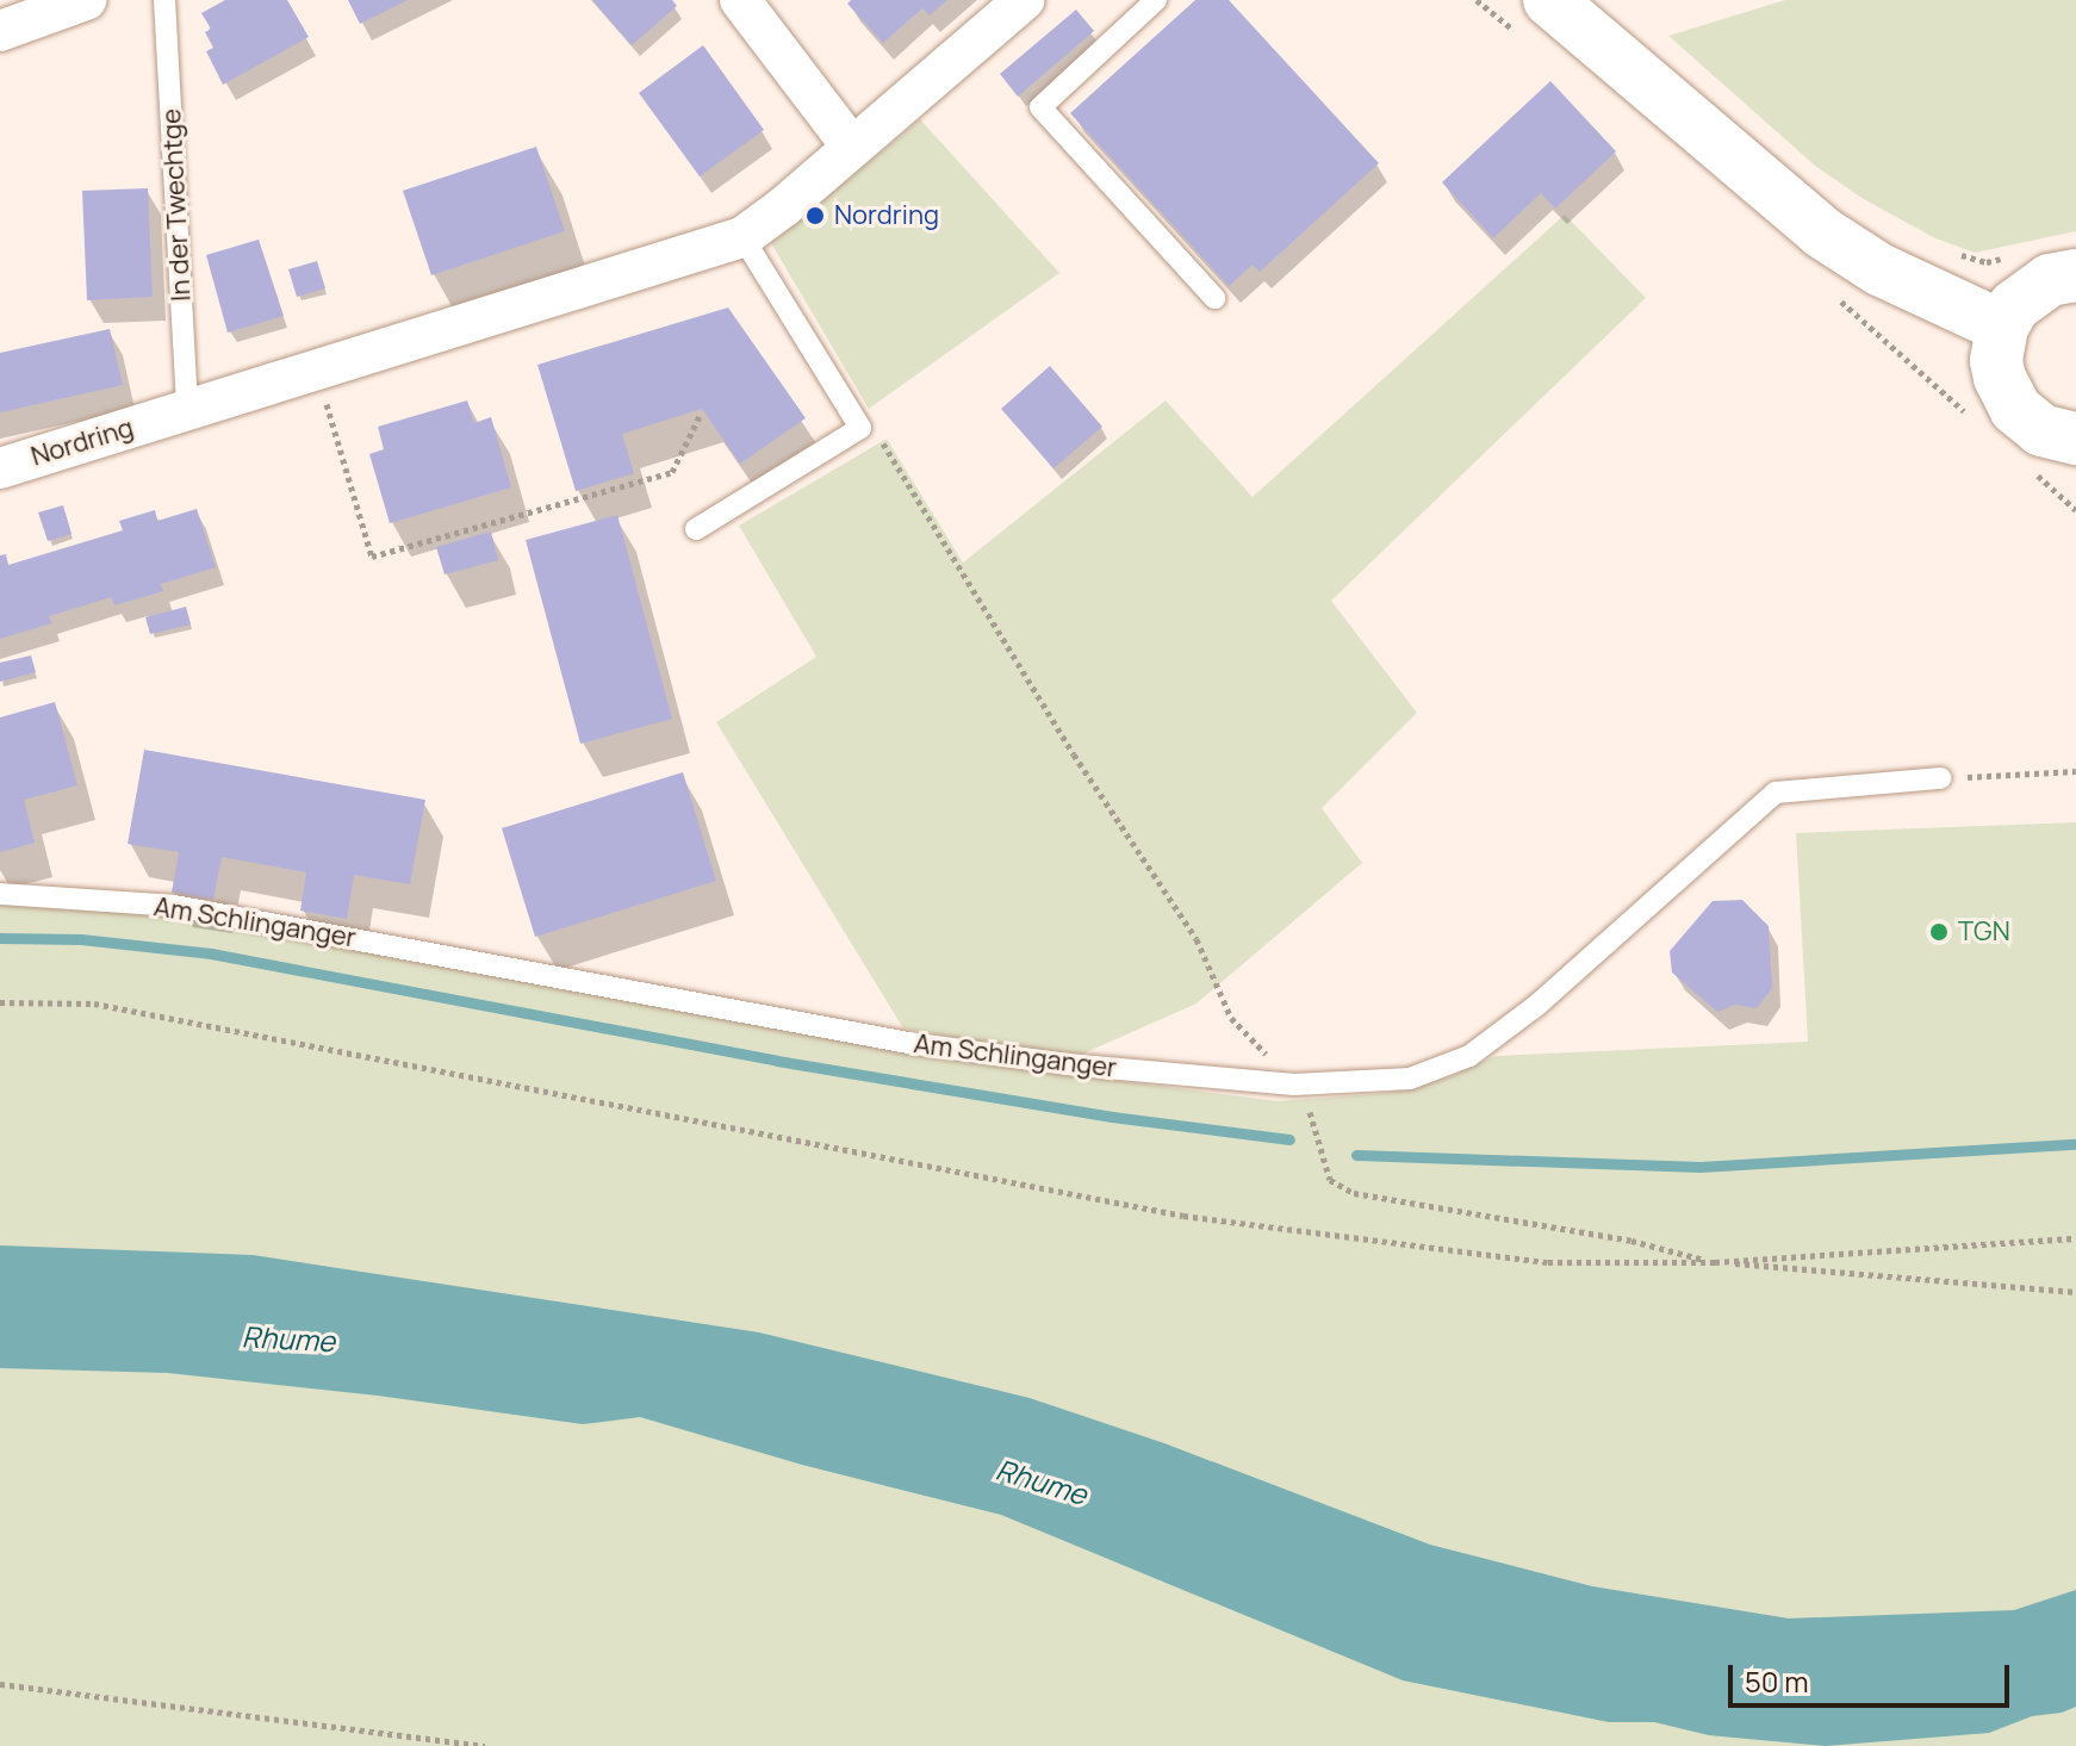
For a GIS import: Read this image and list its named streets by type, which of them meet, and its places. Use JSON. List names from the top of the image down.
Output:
{
  "streets": {
    "street": ["Nordring"],
    "lane": ["In der Twechtge", "Am Schlinganger"]
  },
  "crossings": [
    ["In der Twechtge", "Nordring"]
  ],
  "water": ["Rhume"],
  "places": ["Nordring", "TGN"],
  "scale_bar": "50 m"
}
